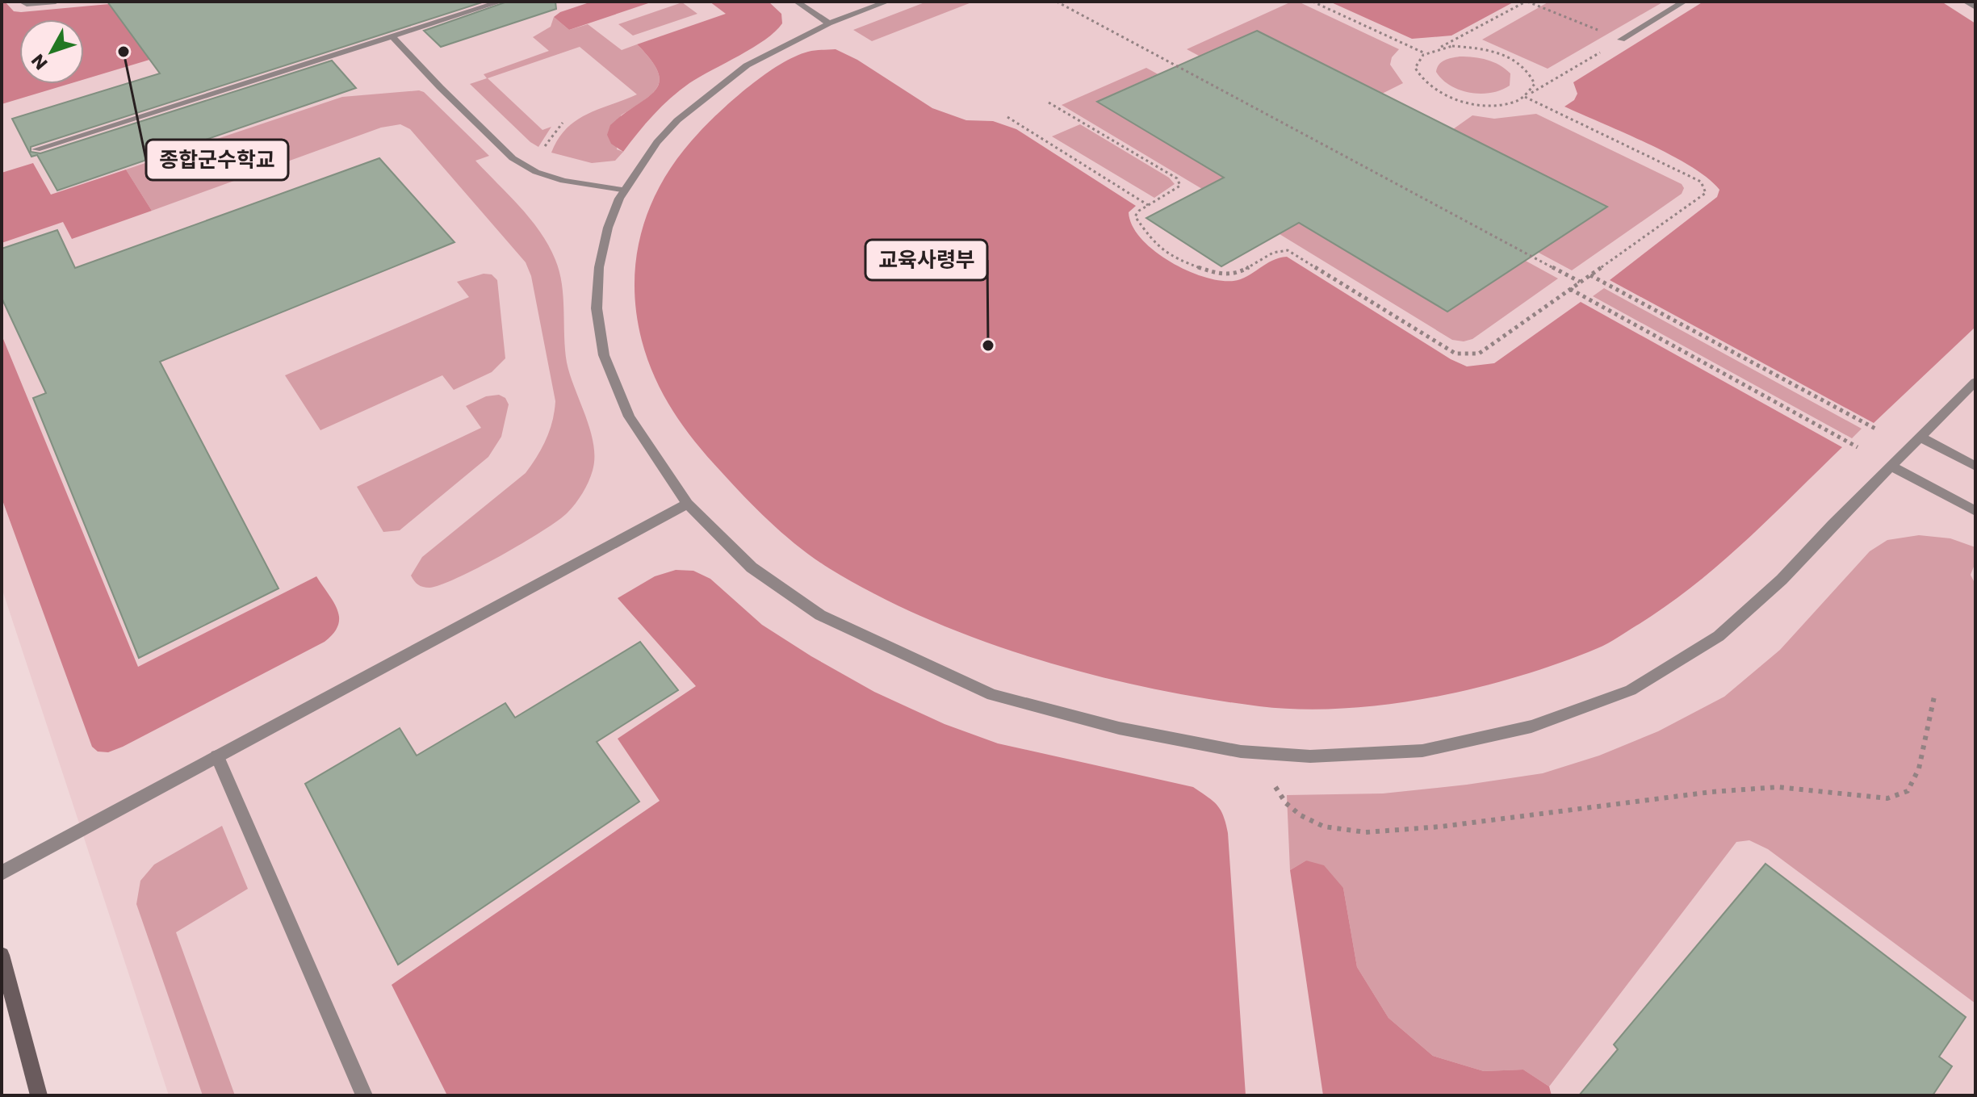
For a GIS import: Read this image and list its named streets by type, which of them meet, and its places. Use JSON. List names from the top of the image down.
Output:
{
  "places": ["종합군수학교", "교육사령부"],
  "north": "bottom left"
}
